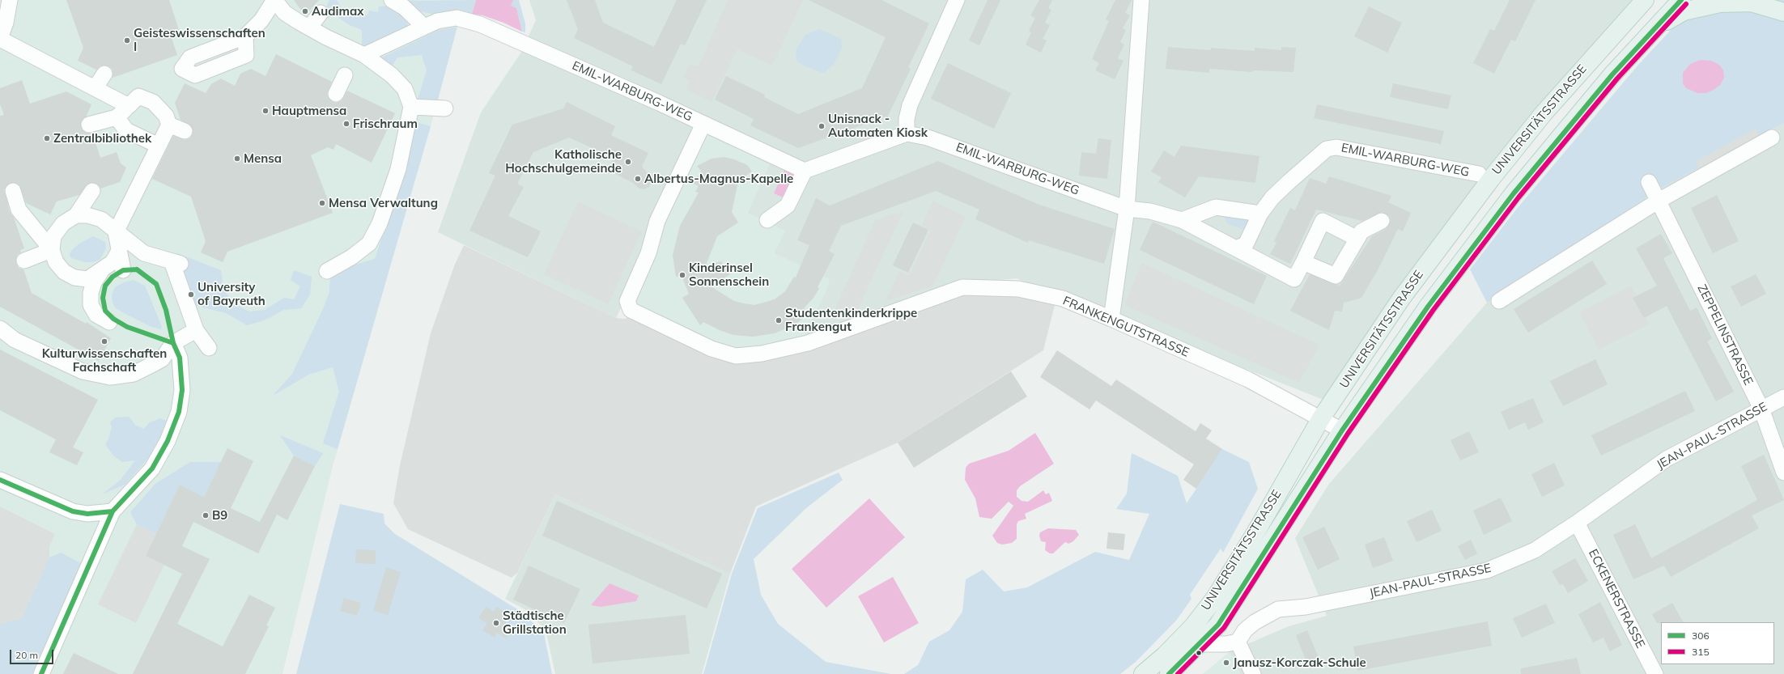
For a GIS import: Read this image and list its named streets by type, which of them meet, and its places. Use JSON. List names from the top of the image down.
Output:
{
  "streets": {
    "main road": ["UNIVERSITÄTSSTRASSE"],
    "street": [
      "EMIL-WARBURG-WEG",
      "FRANKENGUTSTRASSE",
      "ZEPPELINSTRASSE",
      "JEAN-PAUL-STRASSE",
      "ECKENERSTRASSE"
    ]
  },
  "crossings": [
    ["EMIL-WARBURG-WEG", "FRANKENGUTSTRASSE"],
    ["UNIVERSITÄTSSTRASSE", "FRANKENGUTSTRASSE"],
    ["ZEPPELINSTRASSE", "JEAN-PAUL-STRASSE"],
    ["JEAN-PAUL-STRASSE", "ECKENERSTRASSE"]
  ],
  "places": [
    "Audimax",
    "Geisteswissenschaften I",
    "Hauptmensa",
    "Frischraum",
    "Unisnack - Automaten Kiosk",
    "Zentralbibliothek",
    "Mensa",
    "Katholische Hochschulgemeinde",
    "Albertus-Magnus-Kapelle",
    "Mensa Verwaltung",
    "Kinderinsel Sonnenschein",
    "University of Bayreuth",
    "Studentenkinderkrippe Frankengut",
    "Kulturwissenschaften Fachschaft",
    "B9",
    "Städtische Grillstation",
    "Janusz-Korczak-Schule"
  ],
  "lines": ["transit line 306", "transit line 315"],
  "legend": ["306", "315"],
  "scale_bar": "20 m"
}
